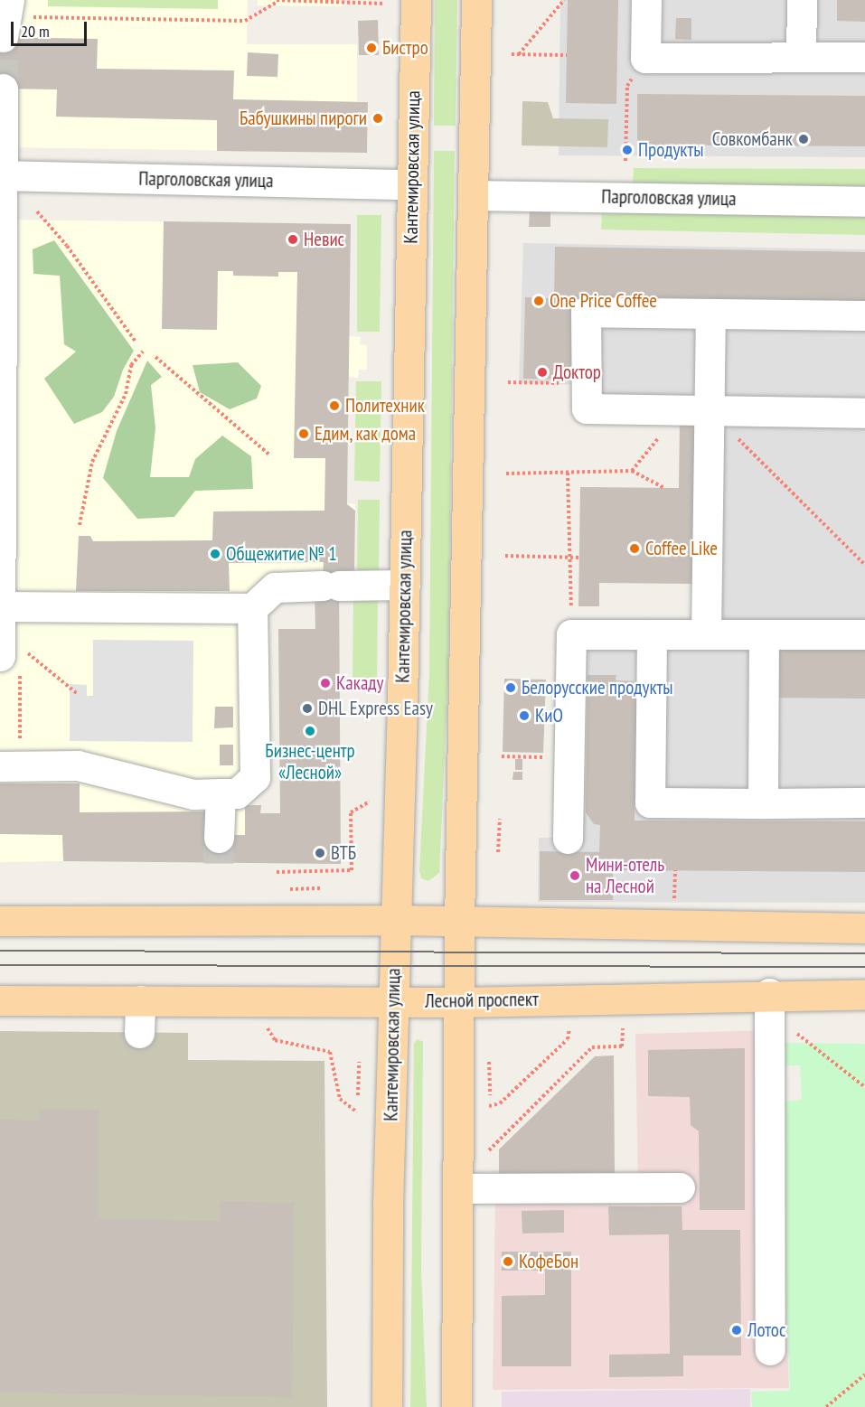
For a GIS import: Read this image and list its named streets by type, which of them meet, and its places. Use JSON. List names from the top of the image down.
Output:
{
  "streets": {
    "main road": ["Кантемировская улица", "Лесной проспект"],
    "street": ["Парголовская улица"]
  },
  "crossings": [
    ["Кантемировская улица", "Парголовская улица"],
    ["Кантемировская улица", "Лесной проспект"]
  ],
  "places": [
    "Бистро",
    "Бабушкины пироги",
    "Совкомбанк",
    "Продукты",
    "Невис",
    "One Price Coffee",
    "Доктор",
    "Политехник",
    "Едим, как дома",
    "Coffee Like",
    "Общежитие № 1",
    "Какаду",
    "Белорусские продукты",
    "DHL Express Easy",
    "КиО",
    "Бизнес-центр «Лесной»",
    "ВТБ",
    "Мини-отель на Лесной",
    "КофеБон",
    "Лотос"
  ],
  "scale_bar": "20 m"
}
